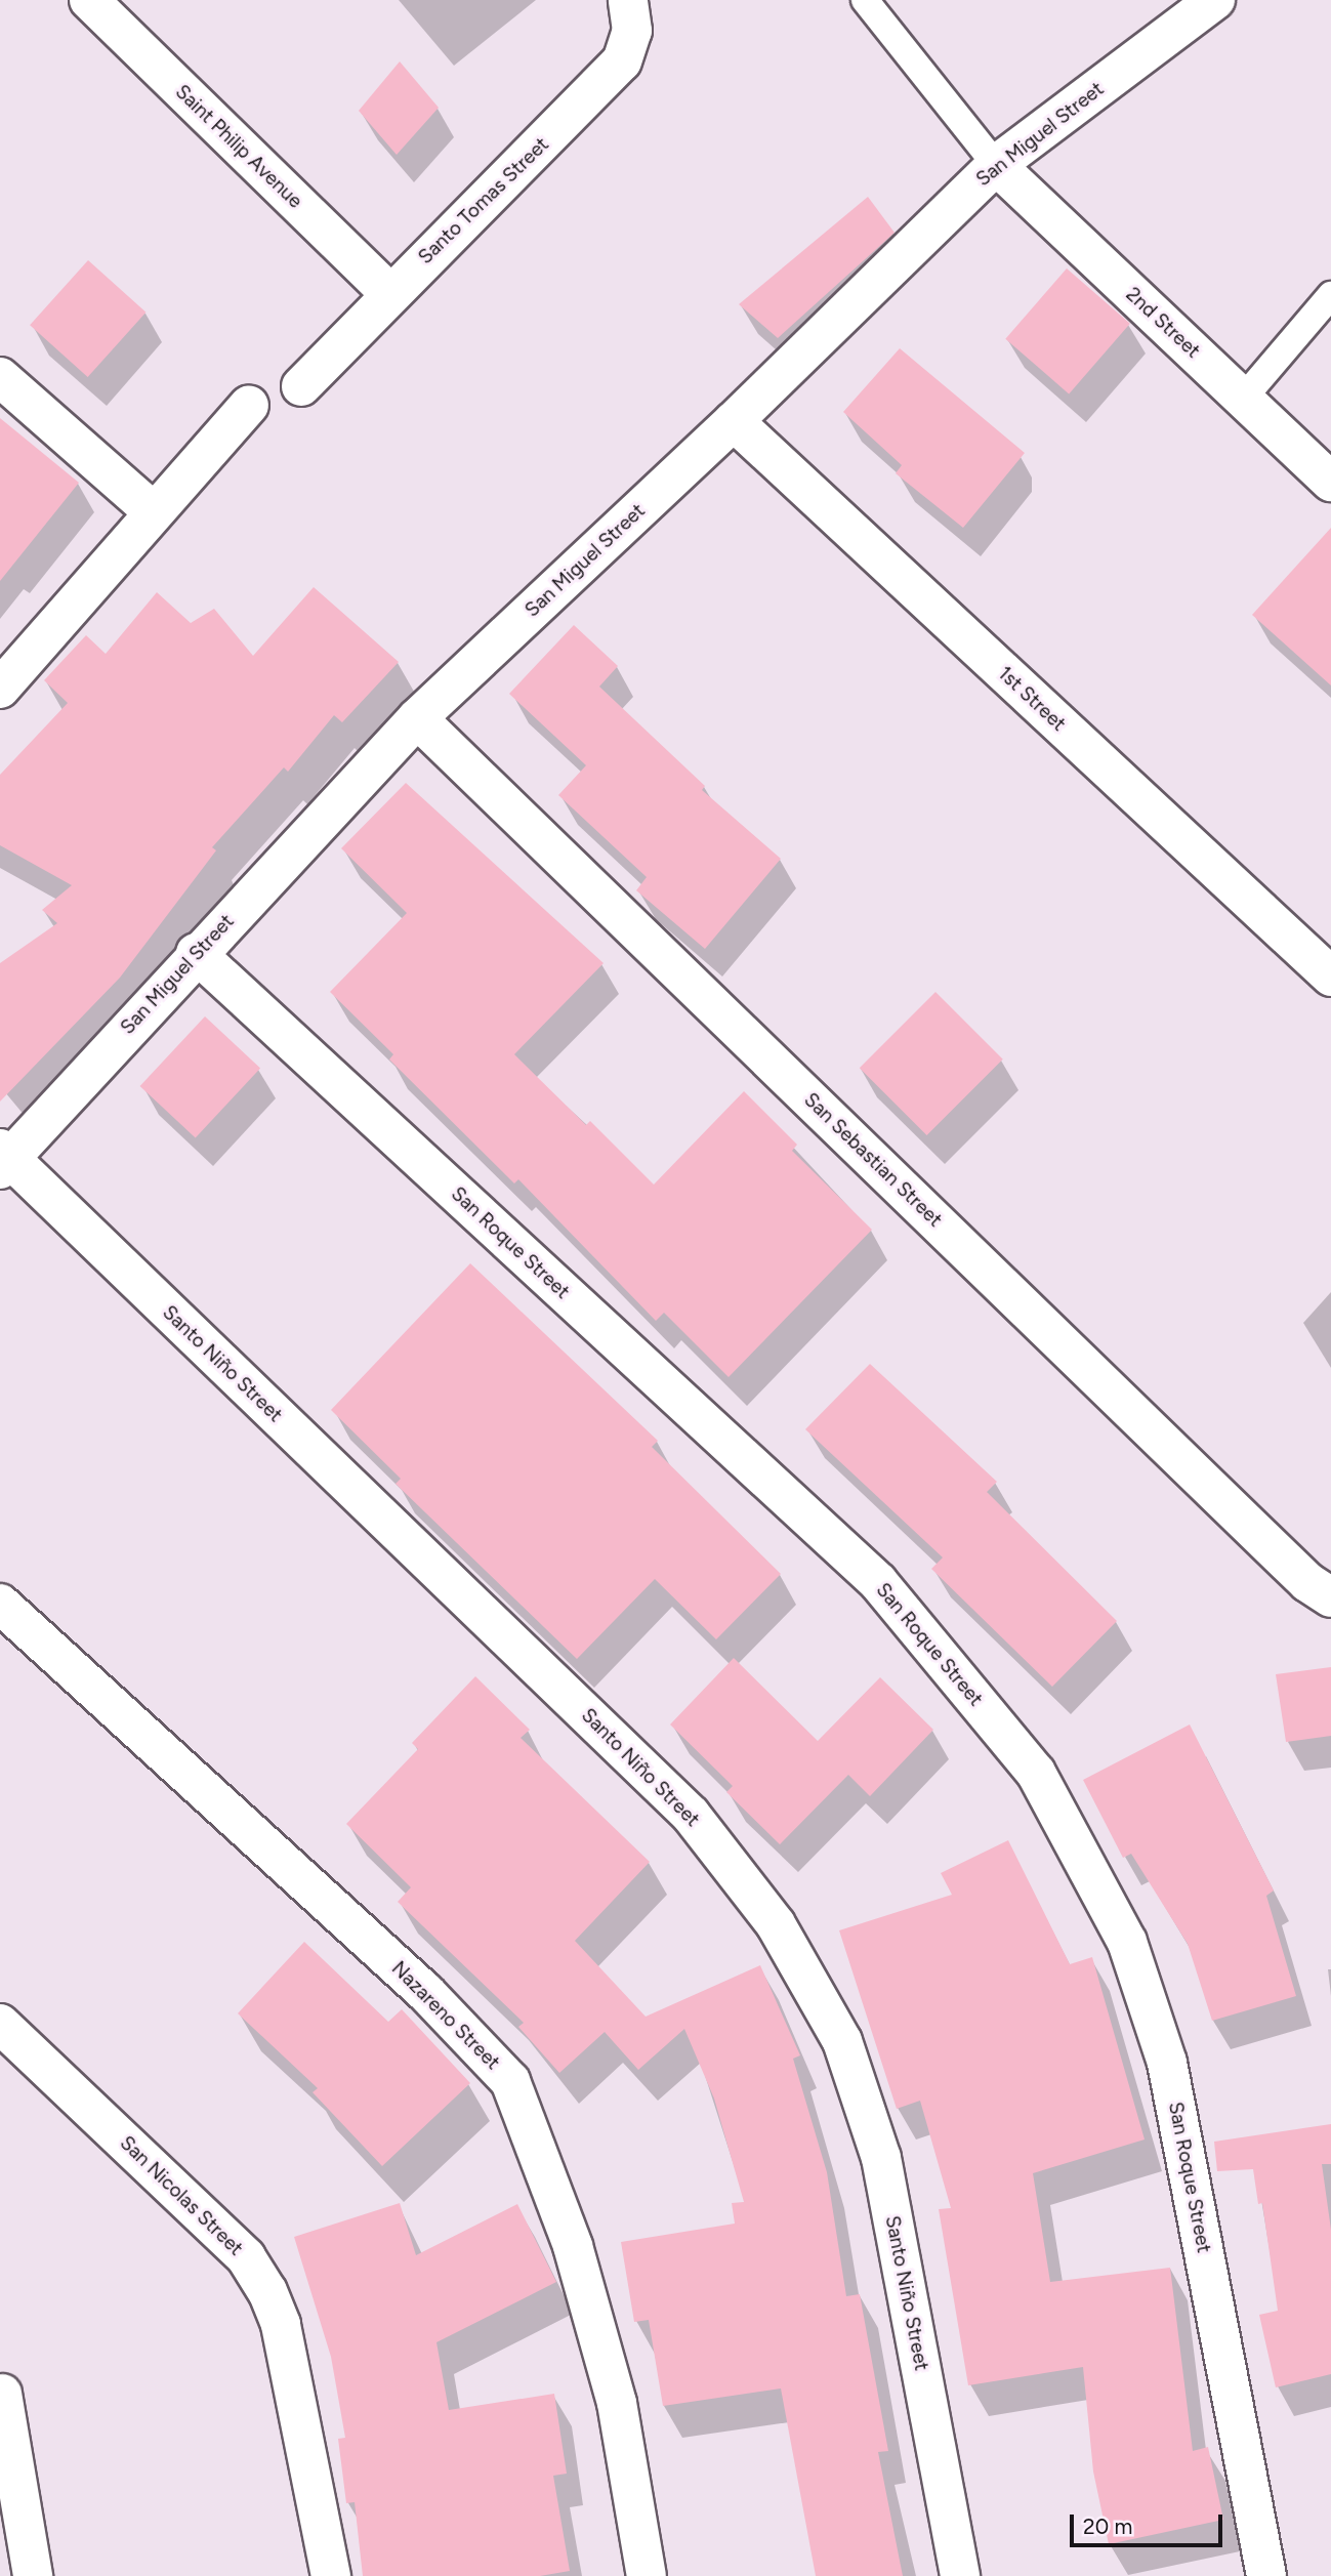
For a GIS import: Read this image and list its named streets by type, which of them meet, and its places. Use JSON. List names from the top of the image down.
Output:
{
  "streets": {
    "street": [
      "San Miguel Street",
      "Saint Philip Avenue",
      "Santo Tomas Street",
      "2nd Street",
      "1st Street",
      "San Sebastian Street",
      "San Roque Street",
      "Santo Niño Street",
      "Nazareno Street",
      "San Nicolas Street"
    ]
  },
  "crossings": [
    ["San Miguel Street", "2nd Street"],
    ["San Miguel Street", "1st Street"],
    ["San Miguel Street", "San Sebastian Street"],
    ["San Miguel Street", "San Roque Street"],
    ["San Miguel Street", "Santo Niño Street"],
    ["Saint Philip Avenue", "Santo Tomas Street"]
  ],
  "scale_bar": "20 m"
}
